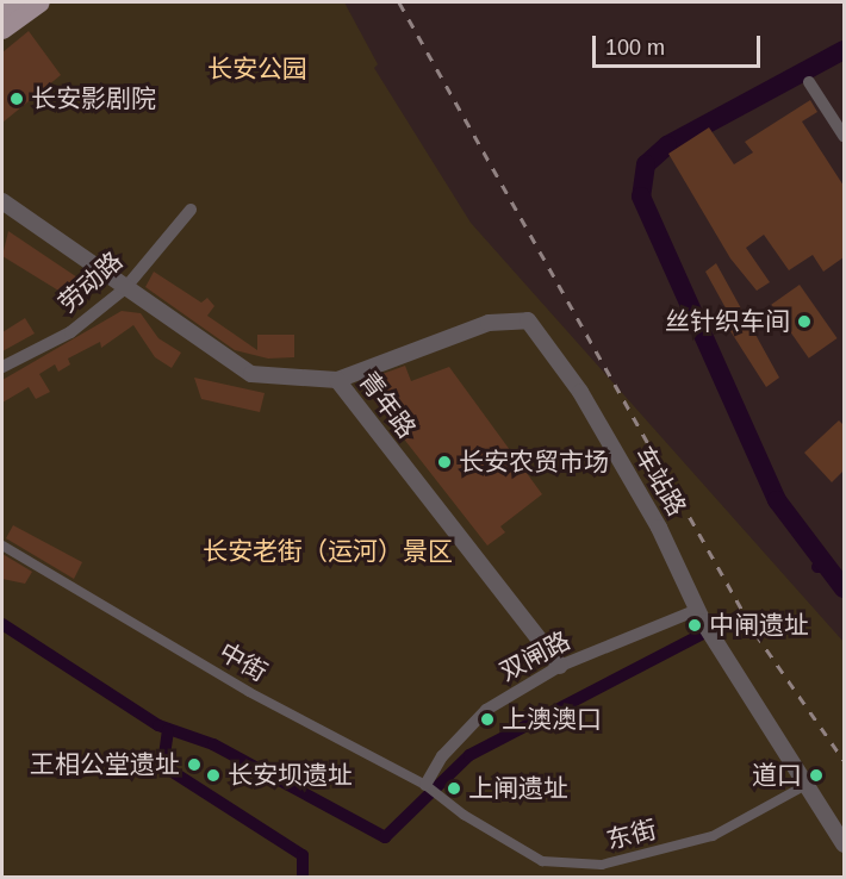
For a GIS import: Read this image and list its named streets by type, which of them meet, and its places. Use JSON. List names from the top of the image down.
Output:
{
  "streets": {
    "street": [
      "劳动路",
      "青年路",
      "车站路",
      "双闸路",
      "中街",
      "东街"
    ]
  },
  "crossings": [
    ["劳动路", "青年路"],
    ["青年路", "车站路"],
    ["青年路", "双闸路"],
    ["车站路", "双闸路"],
    ["车站路", "东街"],
    ["双闸路", "中街"],
    ["中街", "东街"]
  ],
  "parks": ["长安公园", "长安老街（运河）景区"],
  "places": [
    "长安影剧院",
    "丝针织车间",
    "长安农贸市场",
    "中闸遗址",
    "上澳澳口",
    "王相公堂遗址",
    "长安坝遗址",
    "道口",
    "上闸遗址"
  ],
  "scale_bar": "100 m"
}
